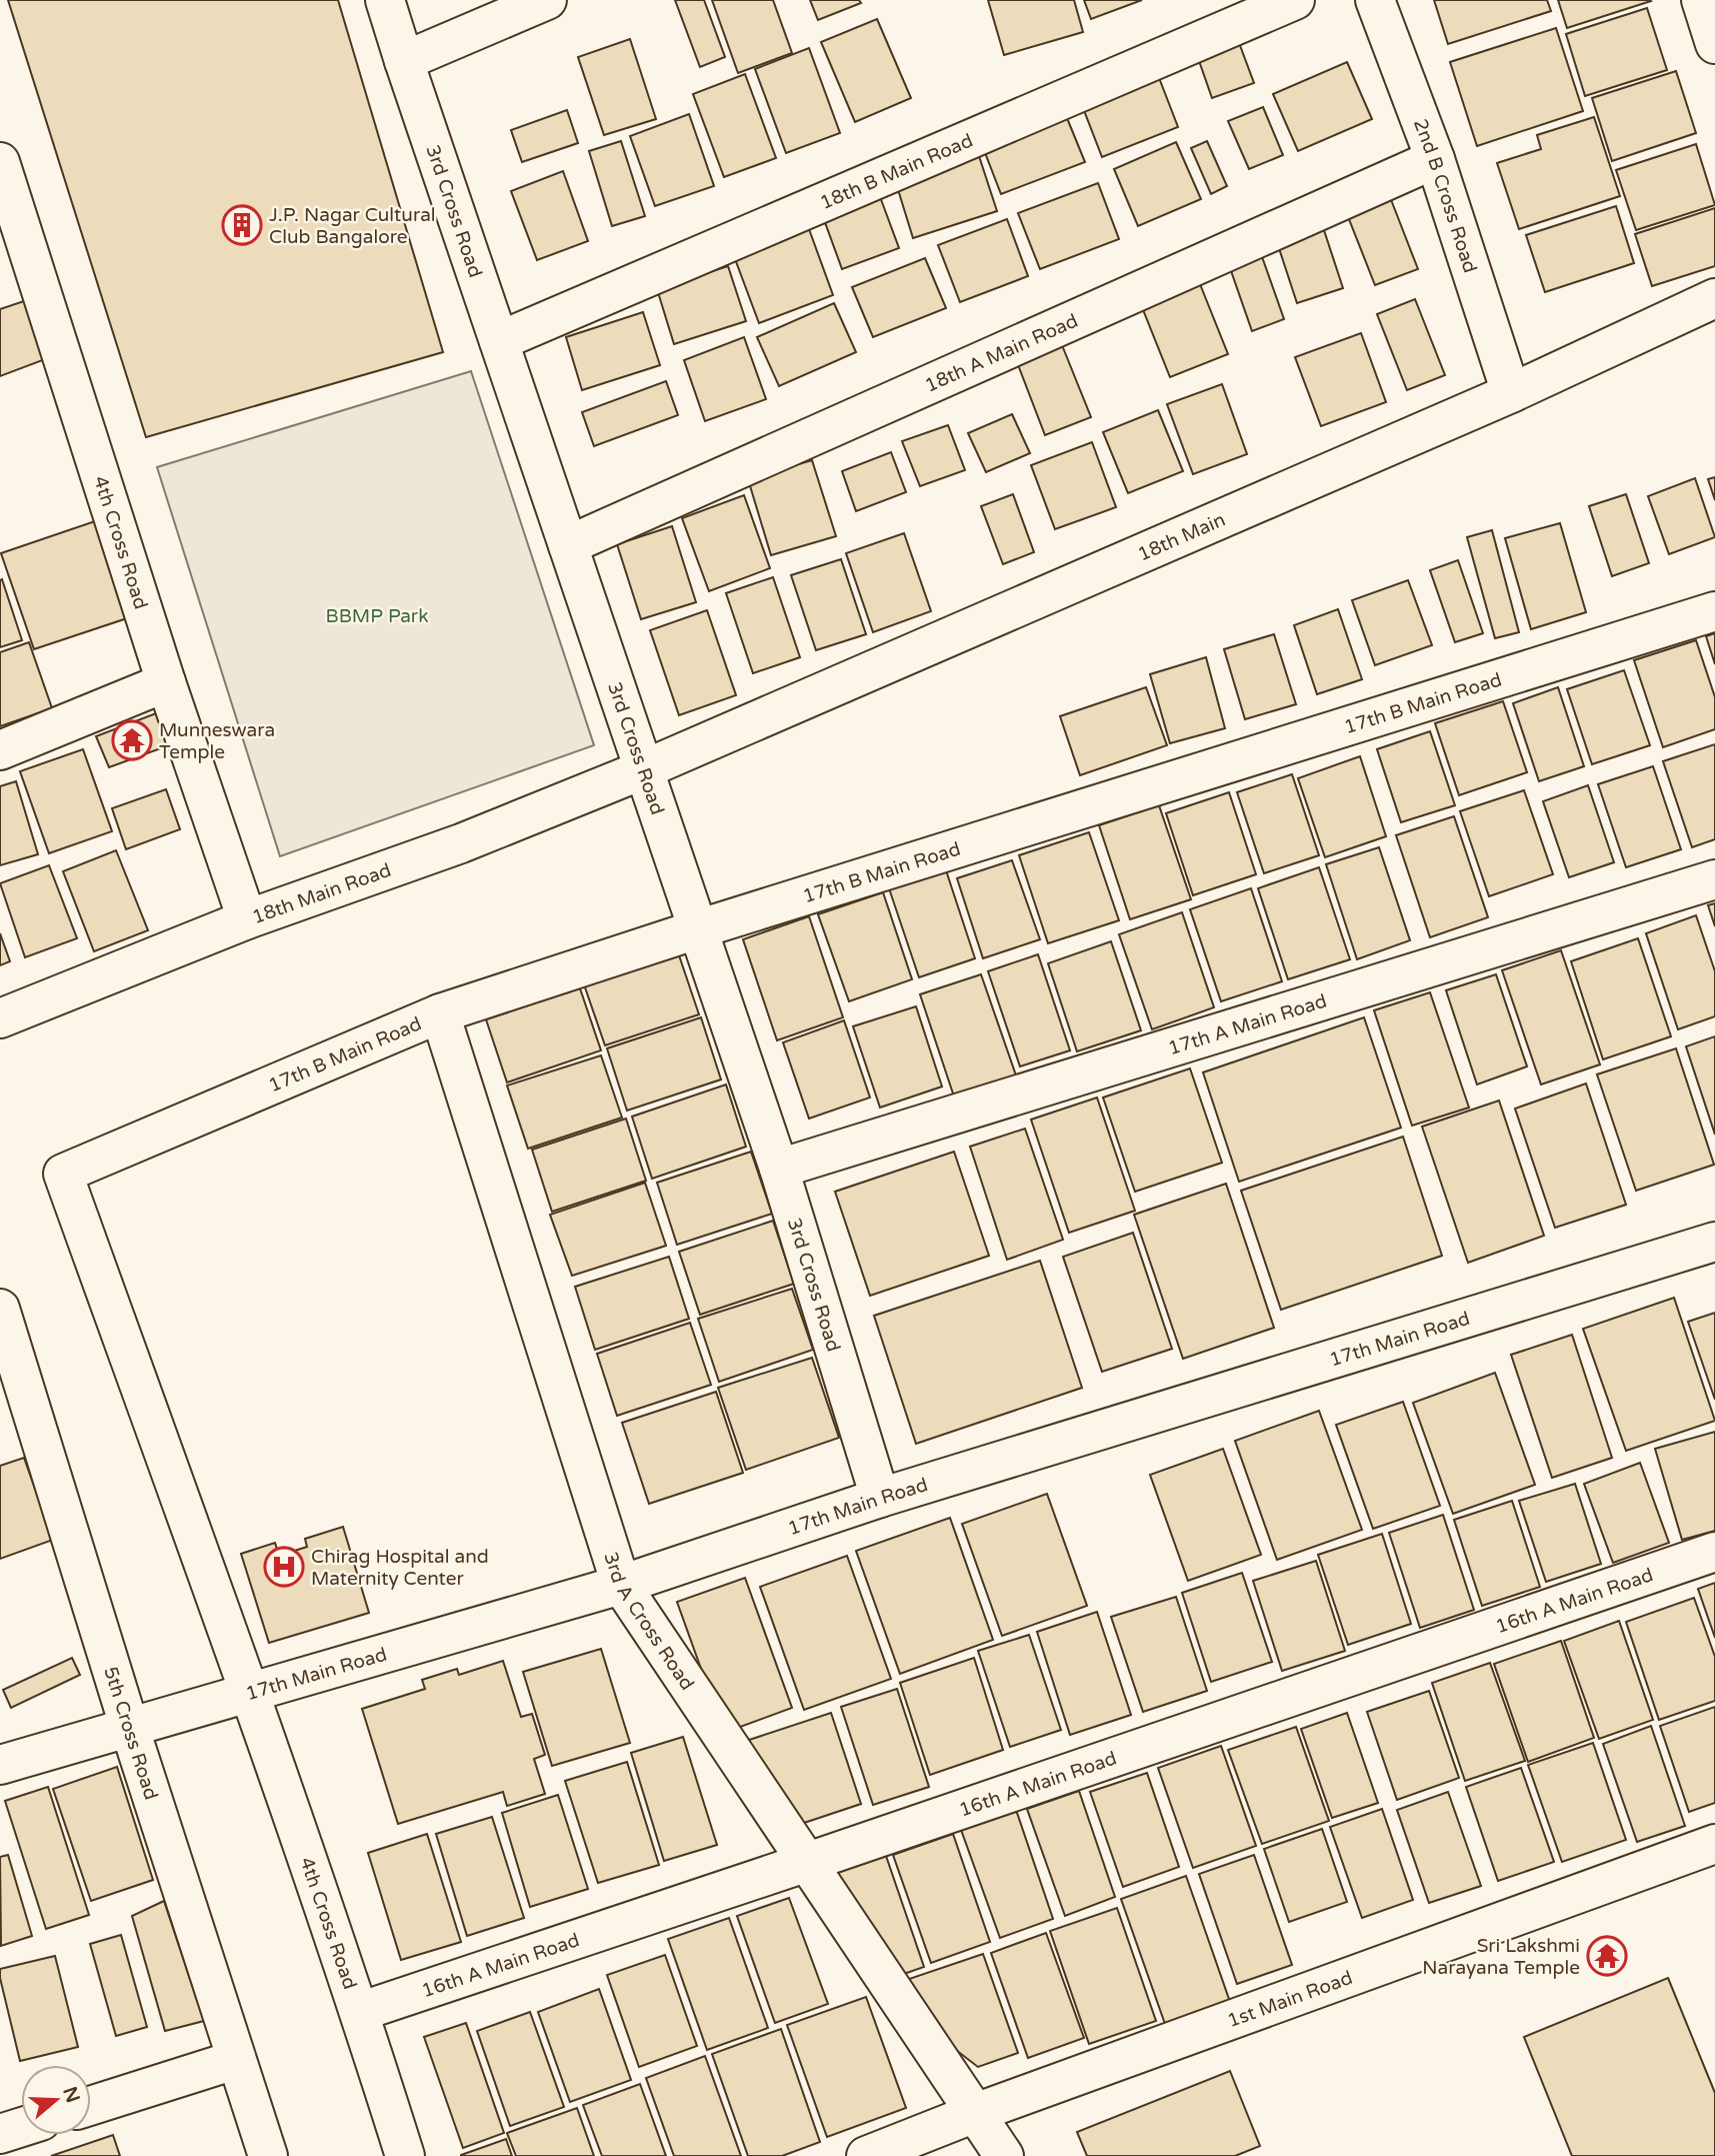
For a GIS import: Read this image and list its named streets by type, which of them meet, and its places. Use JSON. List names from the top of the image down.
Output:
{
  "streets": {
    "street": [
      "18th B Main Road",
      "2nd B Cross Road",
      "3rd Cross Road",
      "18th A Main Road",
      "18th Main",
      "4th Cross Road",
      "17th B Main Road",
      "18th Main Road",
      "17th A Main Road",
      "17th Main Road",
      "16th A Main Road",
      "3rd A Cross Road",
      "5th Cross Road",
      "1st Main Road"
    ]
  },
  "crossings": [
    ["18th B Main Road", "3rd Cross Road"],
    ["2nd B Cross Road", "18th A Main Road"],
    ["2nd B Cross Road", "18th Main"],
    ["3rd Cross Road", "18th A Main Road"],
    ["3rd Cross Road", "18th Main"],
    ["3rd Cross Road", "17th B Main Road"],
    ["3rd Cross Road", "18th Main Road"],
    ["3rd Cross Road", "17th A Main Road"],
    ["3rd Cross Road", "17th Main Road"],
    ["18th Main", "18th Main Road"],
    ["4th Cross Road", "17th B Main Road"],
    ["4th Cross Road", "18th Main Road"],
    ["4th Cross Road", "17th Main Road"],
    ["4th Cross Road", "16th A Main Road"],
    ["17th B Main Road", "3rd A Cross Road"],
    ["17th Main Road", "3rd A Cross Road"],
    ["17th Main Road", "5th Cross Road"],
    ["16th A Main Road", "3rd A Cross Road"],
    ["3rd A Cross Road", "1st Main Road"]
  ],
  "parks": ["BBMP Park"],
  "places": {
    "building": ["J.P. Nagar Cultural Club Bangalore"],
    "temple": ["Munneswara Temple", "Sri Lakshmi Narayana Temple"],
    "hospital": ["Chirag Hospital and Maternity Center"]
  },
  "north": "right"
}
